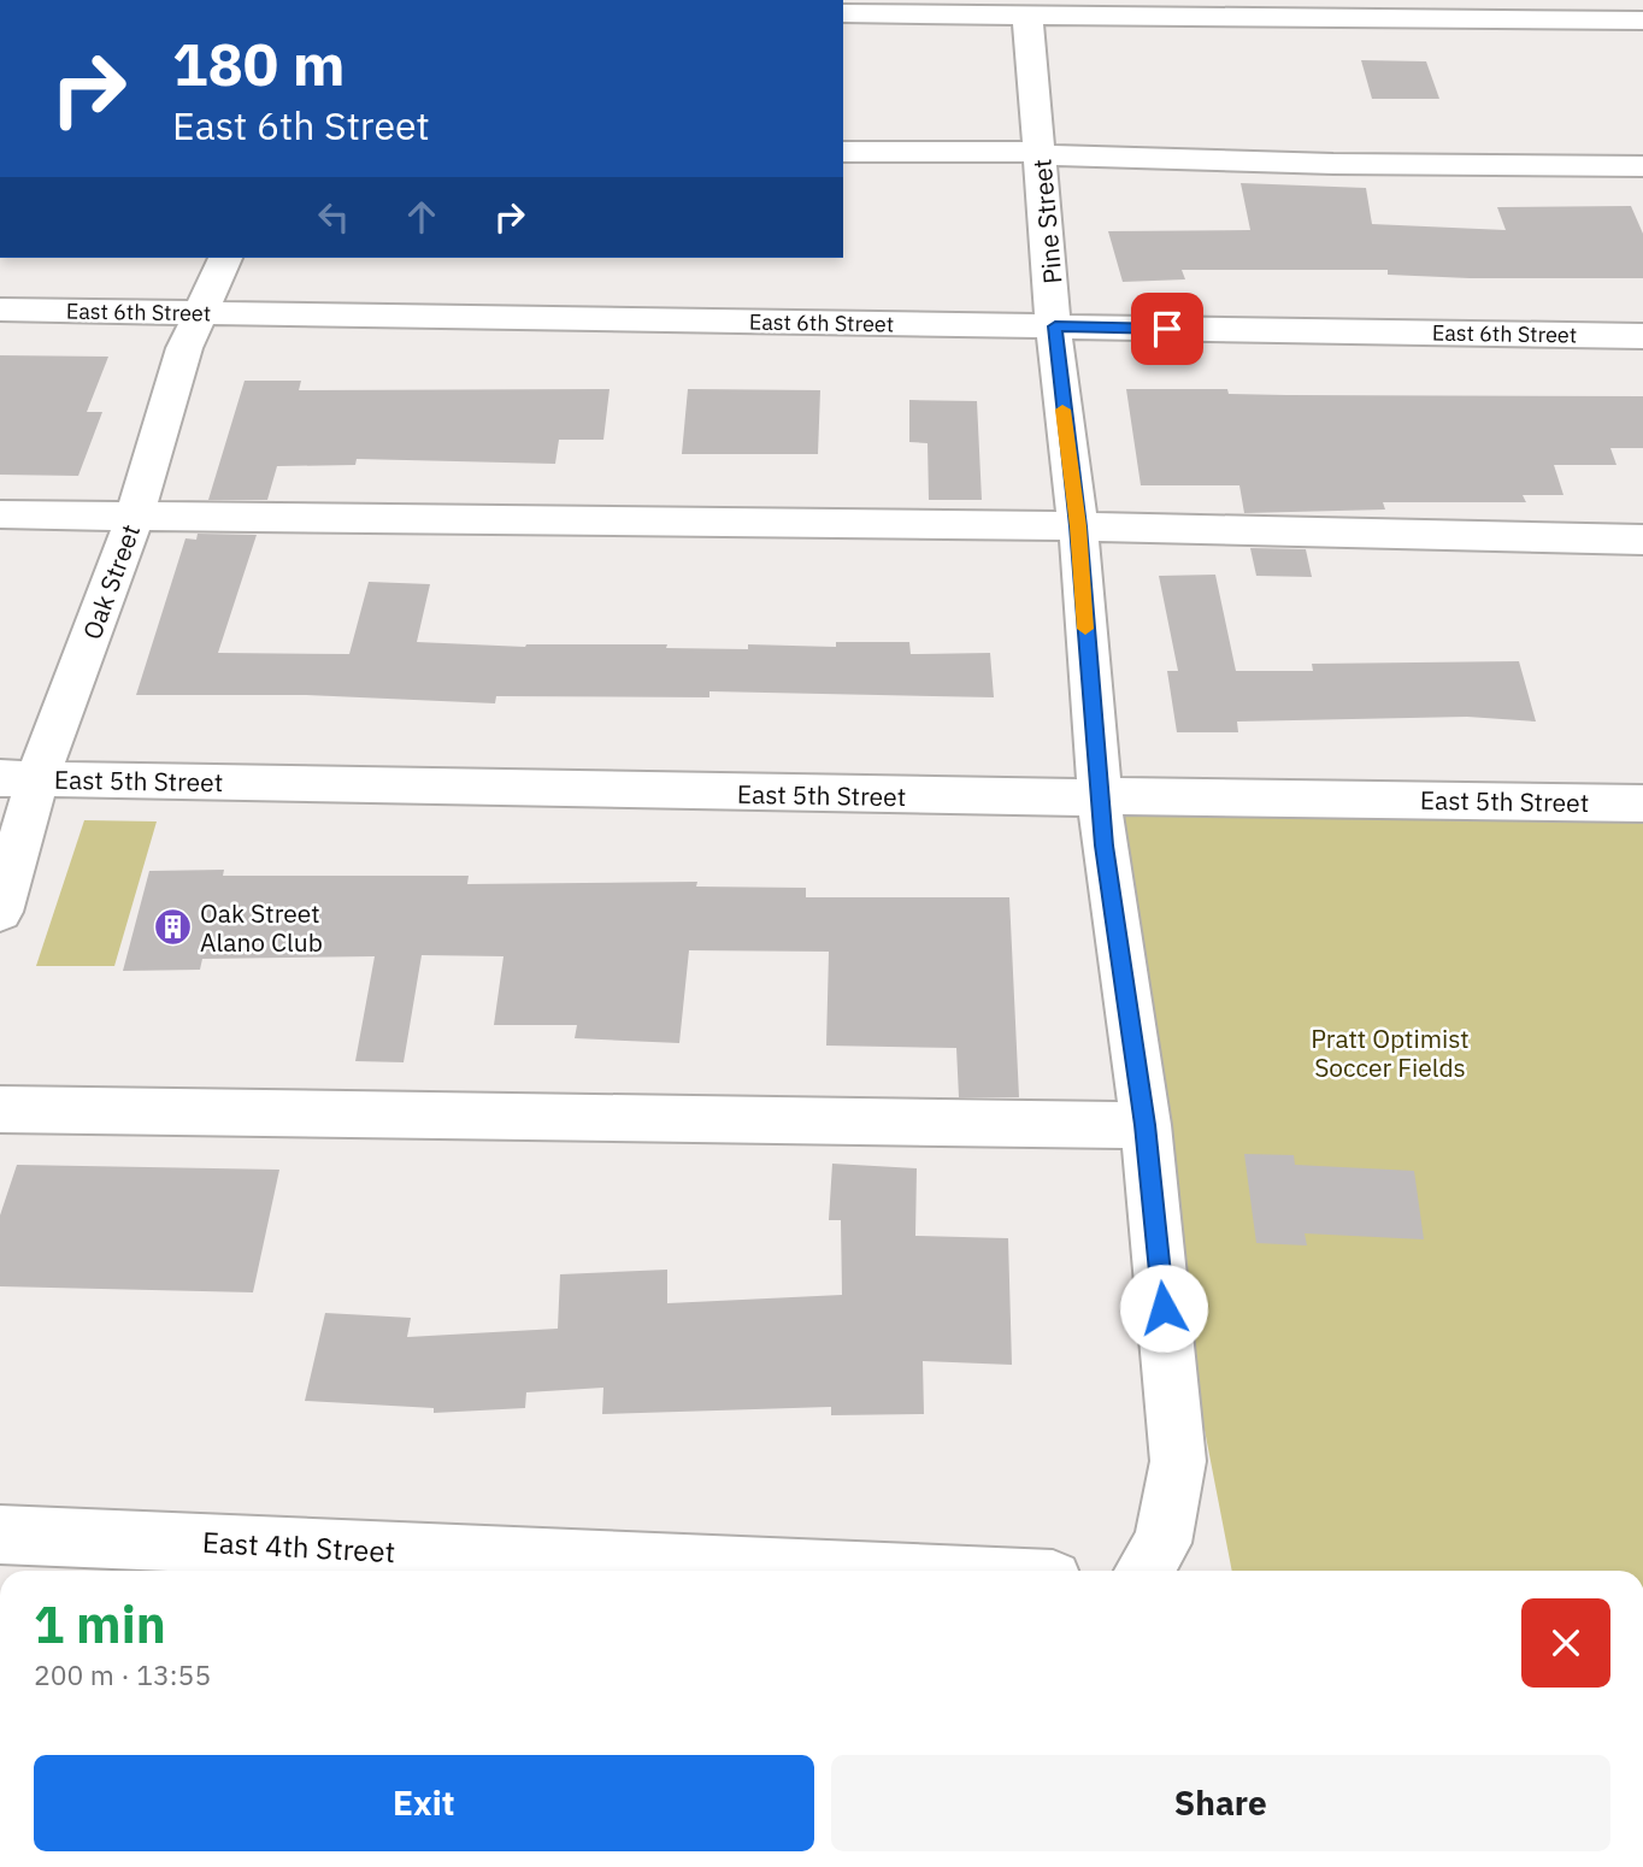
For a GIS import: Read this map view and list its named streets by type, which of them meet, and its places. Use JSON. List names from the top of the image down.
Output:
{
  "streets": {
    "street": [
      "Pine Street",
      "East 6th Street",
      "Oak Street",
      "East 5th Street",
      "East 4th Street"
    ]
  },
  "crossings": [
    ["Pine Street", "East 6th Street"],
    ["Pine Street", "East 5th Street"],
    ["East 6th Street", "Oak Street"],
    ["Oak Street", "East 5th Street"]
  ],
  "parks": ["Pratt Optimist Soccer Fields"],
  "places": {
    "building": ["Oak Street Alano Club"]
  },
  "page": {
    "turn": ["180 m", "East 6th Street"],
    "heading": ["1 min", "200 m · 13:55"],
    "buttons": ["Exit", "Share"]
  }
}
